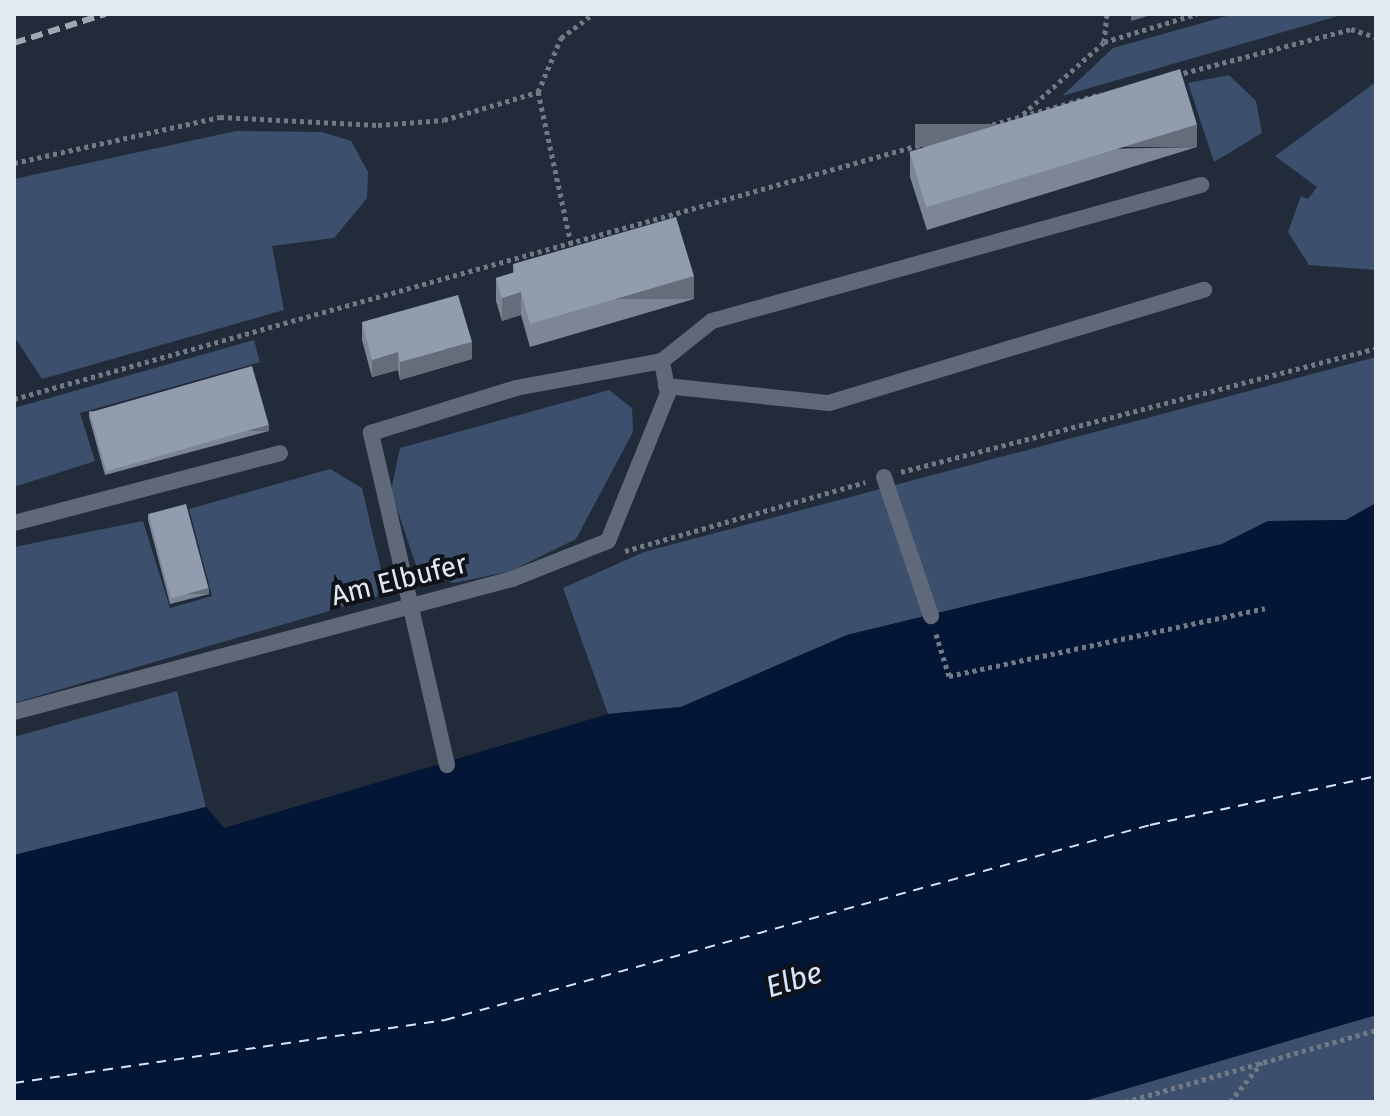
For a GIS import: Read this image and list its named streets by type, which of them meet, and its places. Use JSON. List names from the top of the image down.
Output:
{
  "streets": {
    "lane": ["Am Elbufer"]
  },
  "water": ["Elbe"]
}
